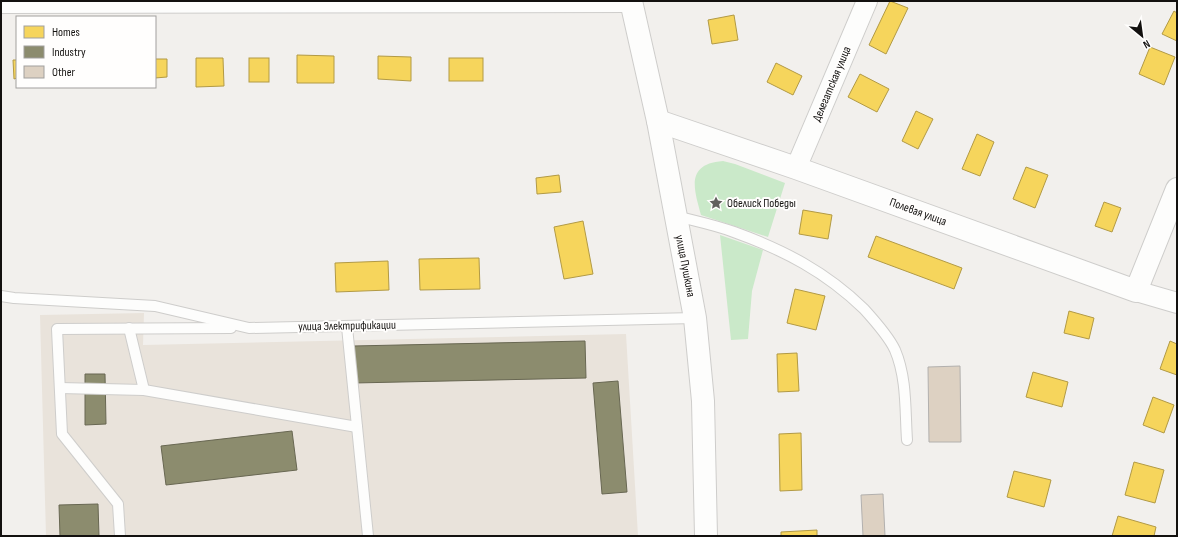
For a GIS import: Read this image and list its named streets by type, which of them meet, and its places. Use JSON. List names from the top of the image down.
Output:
{
  "streets": {
    "main road": ["Полевая улица", "улица Пушкина"],
    "street": ["Делегатская улица"],
    "lane": ["улица Электрификации"]
  },
  "crossings": [
    ["Делегатская улица", "Полевая улица"],
    ["Полевая улица", "улица Пушкина"],
    ["улица Пушкина", "улица Электрификации"]
  ],
  "places": {
    "place": ["Обелиск Победы"]
  },
  "legend": ["Homes", "Industry", "Other"],
  "north": "bottom right"
}
